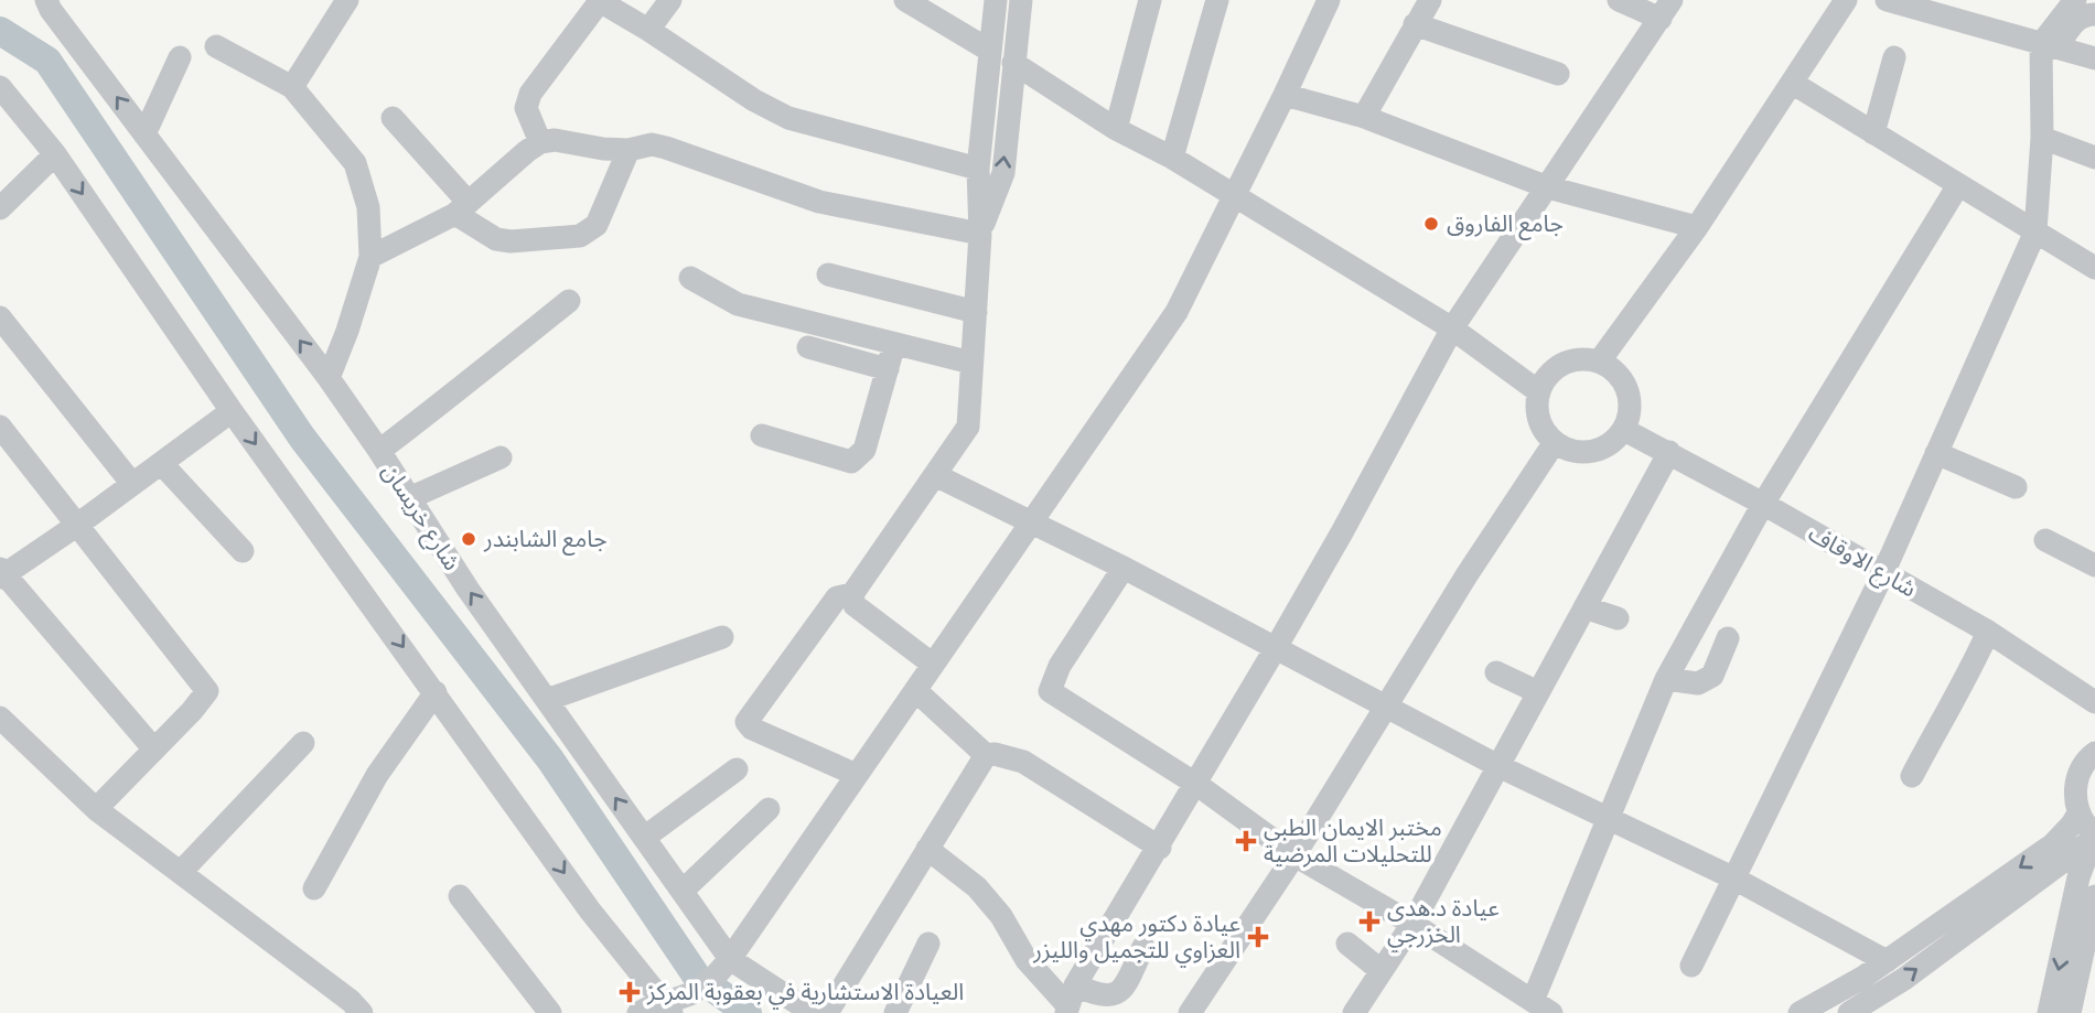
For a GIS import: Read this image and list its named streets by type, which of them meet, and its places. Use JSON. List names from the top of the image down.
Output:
{
  "streets": {
    "street": ["شارع خريسان", "شارع الاوقاف"]
  },
  "places": {
    "other": ["جامع الفاروق", "جامع الشابندر"],
    "health": [
      "مختبر الايمان الطبي للتحليلات المرضية",
      "عيادة د.هدى الخزرجي",
      "عيادة دكتور مهدي العزاوي للتجميل والليزر",
      "العيادة الاستشارية في بعقوبة المركز"
    ]
  }
}
